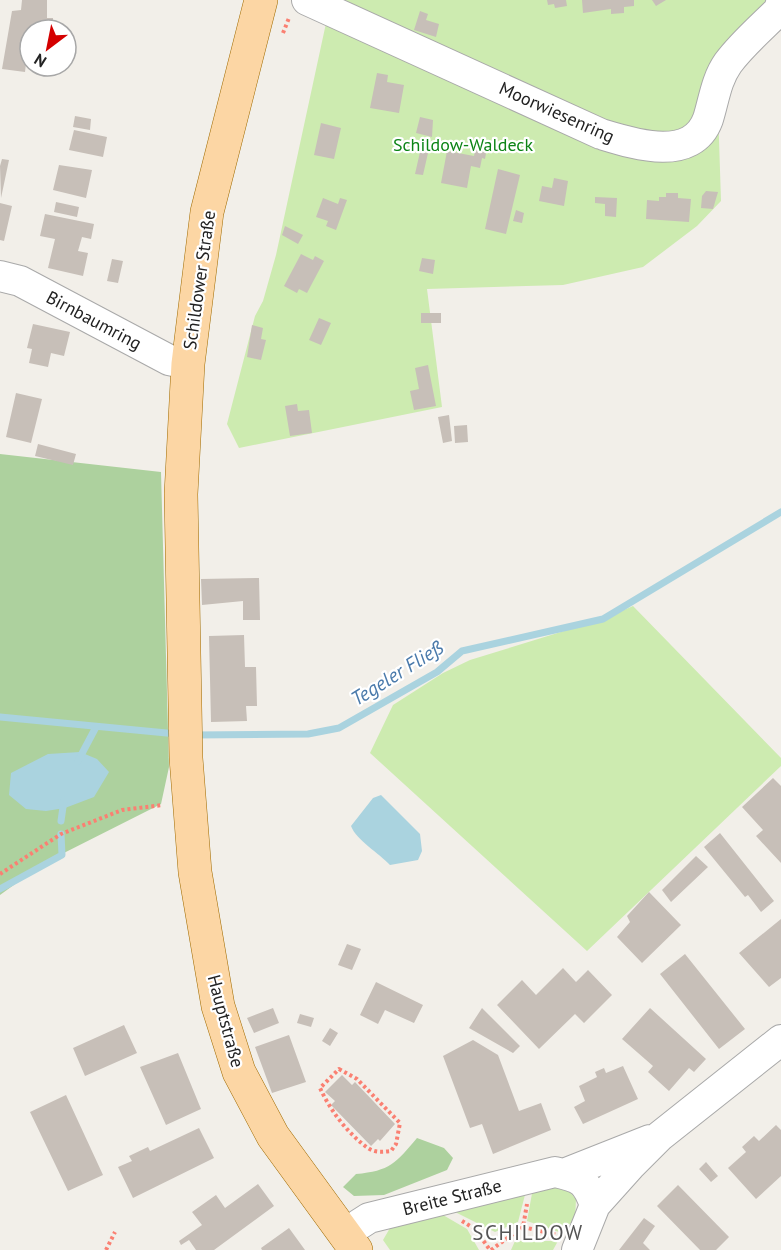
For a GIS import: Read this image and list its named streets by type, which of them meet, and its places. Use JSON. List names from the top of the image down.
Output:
{
  "streets": {
    "main road": ["Schildower Straße", "Hauptstraße"],
    "street": ["Moorwiesenring", "Birnbaumring", "Breite Straße"]
  },
  "crossings": [
    ["Schildower Straße", "Birnbaumring"],
    ["Schildower Straße", "Hauptstraße"],
    ["Hauptstraße", "Breite Straße"]
  ],
  "districts": ["SCHILDOW"],
  "water": ["Tegeler Fließ"],
  "parks": ["Schildow-Waldeck"],
  "north": "bottom left"
}
